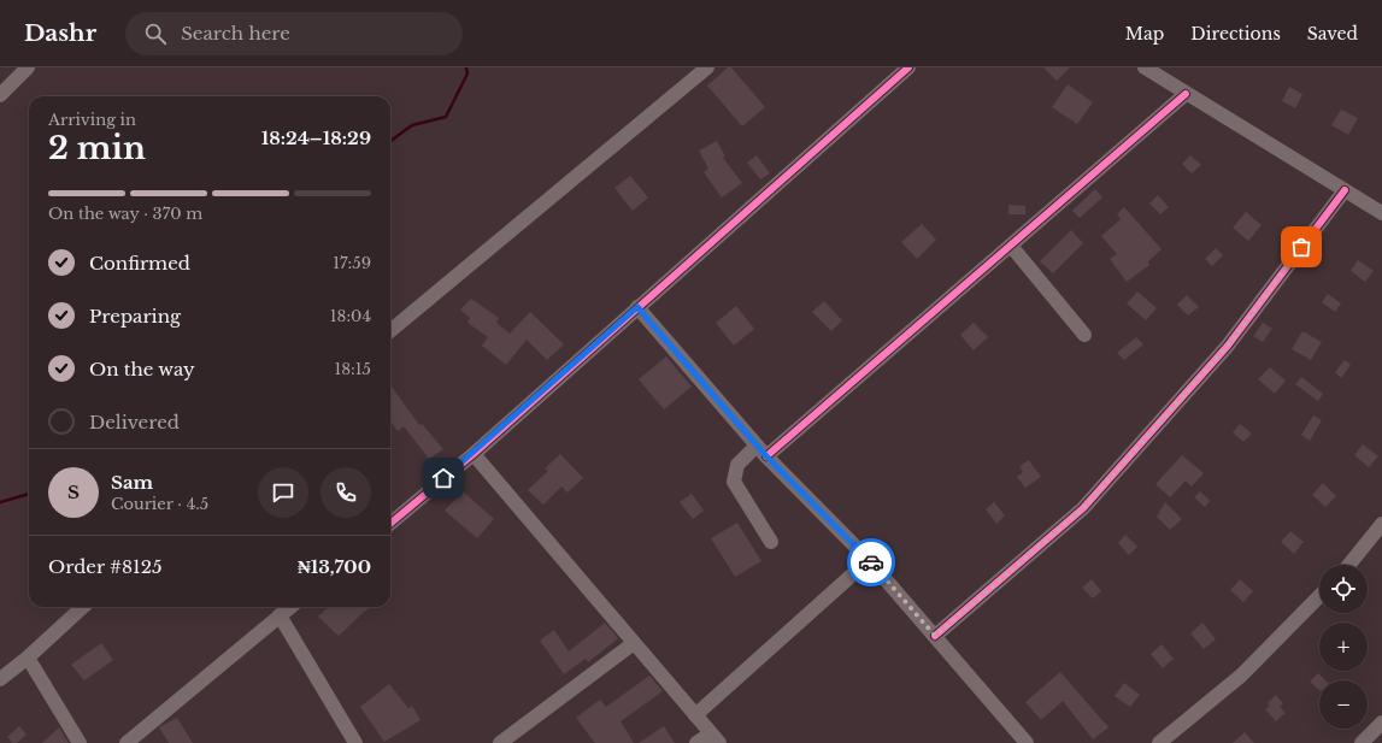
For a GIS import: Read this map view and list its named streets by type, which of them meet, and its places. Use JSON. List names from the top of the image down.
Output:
{
  "page": {
    "header": "Dashr",
    "search": "Search here",
    "nav": ["Map", "Directions", "Saved"],
    "heading": ["2 min", "Arriving in", "18:24–18:29"],
    "panel": [
      "Sam",
      "Courier · 4.5",
      "Order #8125",
      "₦13,700"
    ],
    "bar": "On the way · 370 m",
    "list": [
      ["Confirmed", "17:59"],
      ["Preparing", "18:04"],
      ["On the way", "18:15"],
      "Delivered"
    ],
    "round": "S",
    "map_buttons": ["+", "−"]
  }
}
